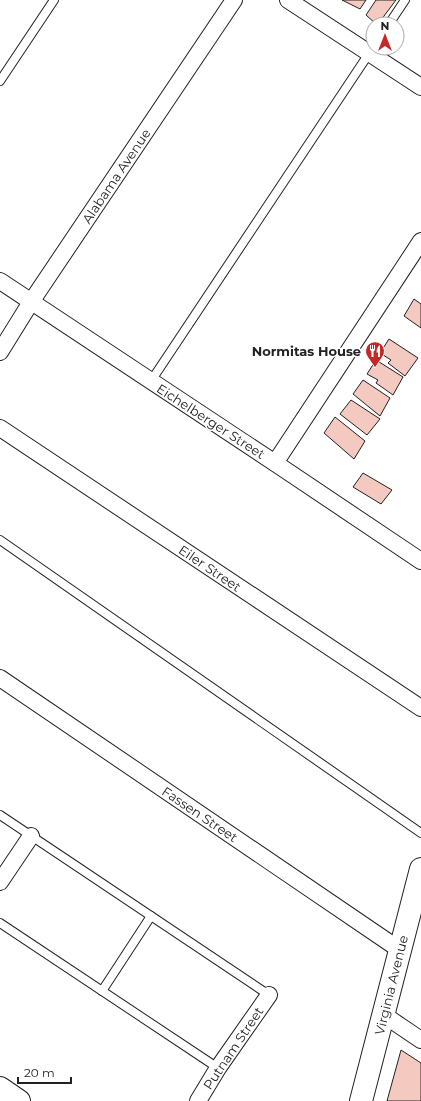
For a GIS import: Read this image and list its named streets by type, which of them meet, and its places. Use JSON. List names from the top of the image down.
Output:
{
  "streets": {
    "street": [
      "Alabama Avenue",
      "Eichelberger Street",
      "Eiler Street",
      "Fassen Street",
      "Virginia Avenue",
      "Putnam Street"
    ]
  },
  "crossings": [
    ["Alabama Avenue", "Eichelberger Street"],
    ["Fassen Street", "Virginia Avenue"]
  ],
  "places": {
    "restaurant": ["Normitas House"]
  },
  "scale_bar": "20 m",
  "north": "top"
}
